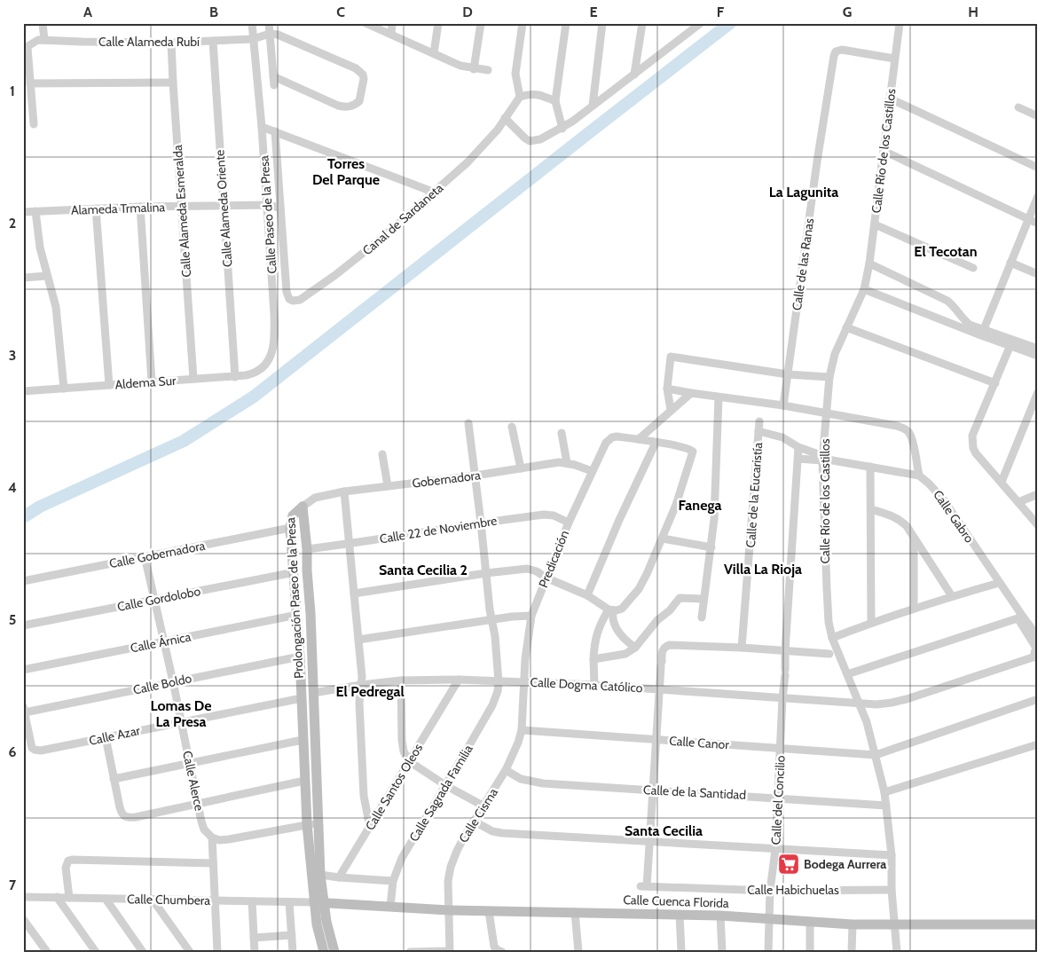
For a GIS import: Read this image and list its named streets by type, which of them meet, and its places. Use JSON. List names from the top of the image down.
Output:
{
  "streets": {
    "street": [
      "Calle Alameda Rubí",
      "Calle Río de los Castillos",
      "Alameda Trmalina",
      "Calle Alameda Oriente",
      "Calle Alameda Esmeralda",
      "Calle Paseo de la Presa",
      "Canal de Sardaneta",
      "Calle de las Ranas",
      "Aldema Sur",
      "Gobernadora",
      "Calle de la Eucaristía",
      "Calle Gabro",
      "Calle 22 de Noviembre",
      "Calle Gobernadora",
      "Predicación",
      "Prolongación Paseo de la Presa",
      "Calle Gordolobo",
      "Calle Árnica",
      "Calle Boldo",
      "Calle Dogma Católico",
      "Calle Azar",
      "Calle Canor",
      "Calle Alerce",
      "Calle Santos Oleos",
      "Calle de la Santidad",
      "Calle Sagrada Familia",
      "Calle del Concilio",
      "Calle Cisma",
      "Calle Habichuelas",
      "Calle Chumbera",
      "Calle Cuenca Florida"
    ]
  },
  "crossings": [
    ["Calle Alameda Rubí", "Calle Alameda Oriente"],
    ["Calle Alameda Rubí", "Calle Alameda Esmeralda"],
    ["Calle Río de los Castillos", "Calle de las Ranas"],
    ["Calle Río de los Castillos", "Calle Dogma Católico"],
    ["Calle Río de los Castillos", "Calle Canor"],
    ["Calle Río de los Castillos", "Calle de la Santidad"],
    ["Calle Río de los Castillos", "Calle Habichuelas"],
    ["Calle Río de los Castillos", "Calle Cuenca Florida"],
    ["Alameda Trmalina", "Calle Alameda Oriente"],
    ["Alameda Trmalina", "Calle Alameda Esmeralda"],
    ["Alameda Trmalina", "Calle Paseo de la Presa"],
    ["Alameda Trmalina", "Aldema Sur"],
    ["Calle Alameda Oriente", "Aldema Sur"],
    ["Calle Alameda Esmeralda", "Aldema Sur"],
    ["Calle Paseo de la Presa", "Canal de Sardaneta"],
    ["Gobernadora", "Predicación"],
    ["Gobernadora", "Prolongación Paseo de la Presa"],
    ["Gobernadora", "Calle Sagrada Familia"],
    ["Calle Gabro", "Calle Dogma Católico"],
    ["Calle 22 de Noviembre", "Predicación"],
    ["Calle 22 de Noviembre", "Prolongación Paseo de la Presa"],
    ["Calle 22 de Noviembre", "Calle Sagrada Familia"],
    ["Calle Gobernadora", "Prolongación Paseo de la Presa"],
    ["Calle Gobernadora", "Calle Alerce"],
    ["Predicación", "Calle Dogma Católico"],
    ["Predicación", "Calle Cisma"],
    ["Prolongación Paseo de la Presa", "Calle Gordolobo"],
    ["Prolongación Paseo de la Presa", "Calle Árnica"],
    ["Prolongación Paseo de la Presa", "Calle Boldo"],
    ["Prolongación Paseo de la Presa", "Calle Dogma Católico"],
    ["Prolongación Paseo de la Presa", "Calle Azar"],
    ["Prolongación Paseo de la Presa", "Calle Chumbera"],
    ["Prolongación Paseo de la Presa", "Calle Cuenca Florida"],
    ["Calle Gordolobo", "Calle Alerce"],
    ["Calle Árnica", "Calle Alerce"],
    ["Calle Boldo", "Calle Azar"],
    ["Calle Boldo", "Calle Alerce"],
    ["Calle Dogma Católico", "Calle Santos Oleos"],
    ["Calle Dogma Católico", "Calle Sagrada Familia"],
    ["Calle Dogma Católico", "Calle del Concilio"],
    ["Calle Dogma Católico", "Calle Cisma"],
    ["Calle Azar", "Calle Alerce"],
    ["Calle Canor", "Calle del Concilio"],
    ["Calle Canor", "Calle Cisma"],
    ["Calle Alerce", "Calle Chumbera"],
    ["Calle de la Santidad", "Calle del Concilio"],
    ["Calle de la Santidad", "Calle Cisma"],
    ["Calle Sagrada Familia", "Calle Cuenca Florida"],
    ["Calle del Concilio", "Calle Habichuelas"],
    ["Calle del Concilio", "Calle Cuenca Florida"],
    ["Calle Cisma", "Calle Cuenca Florida"],
    ["Calle Chumbera", "Calle Cuenca Florida"]
  ],
  "districts": [
    "Torres Del Parque",
    "La Lagunita",
    "El Tecotan",
    "Fanega",
    "Villa La Rioja",
    "Santa Cecilia 2",
    "El Pedregal",
    "Lomas De La Presa",
    "Santa Cecilia"
  ],
  "places": {
    "supermarket": ["Bodega Aurrera"]
  },
  "grid": {
    "columns": [
      "A",
      "B",
      "C",
      "D",
      "E",
      "F",
      "G",
      "H"
    ],
    "rows": [
      "1",
      "2",
      "3",
      "4",
      "5",
      "6",
      "7"
    ]
  }
}
